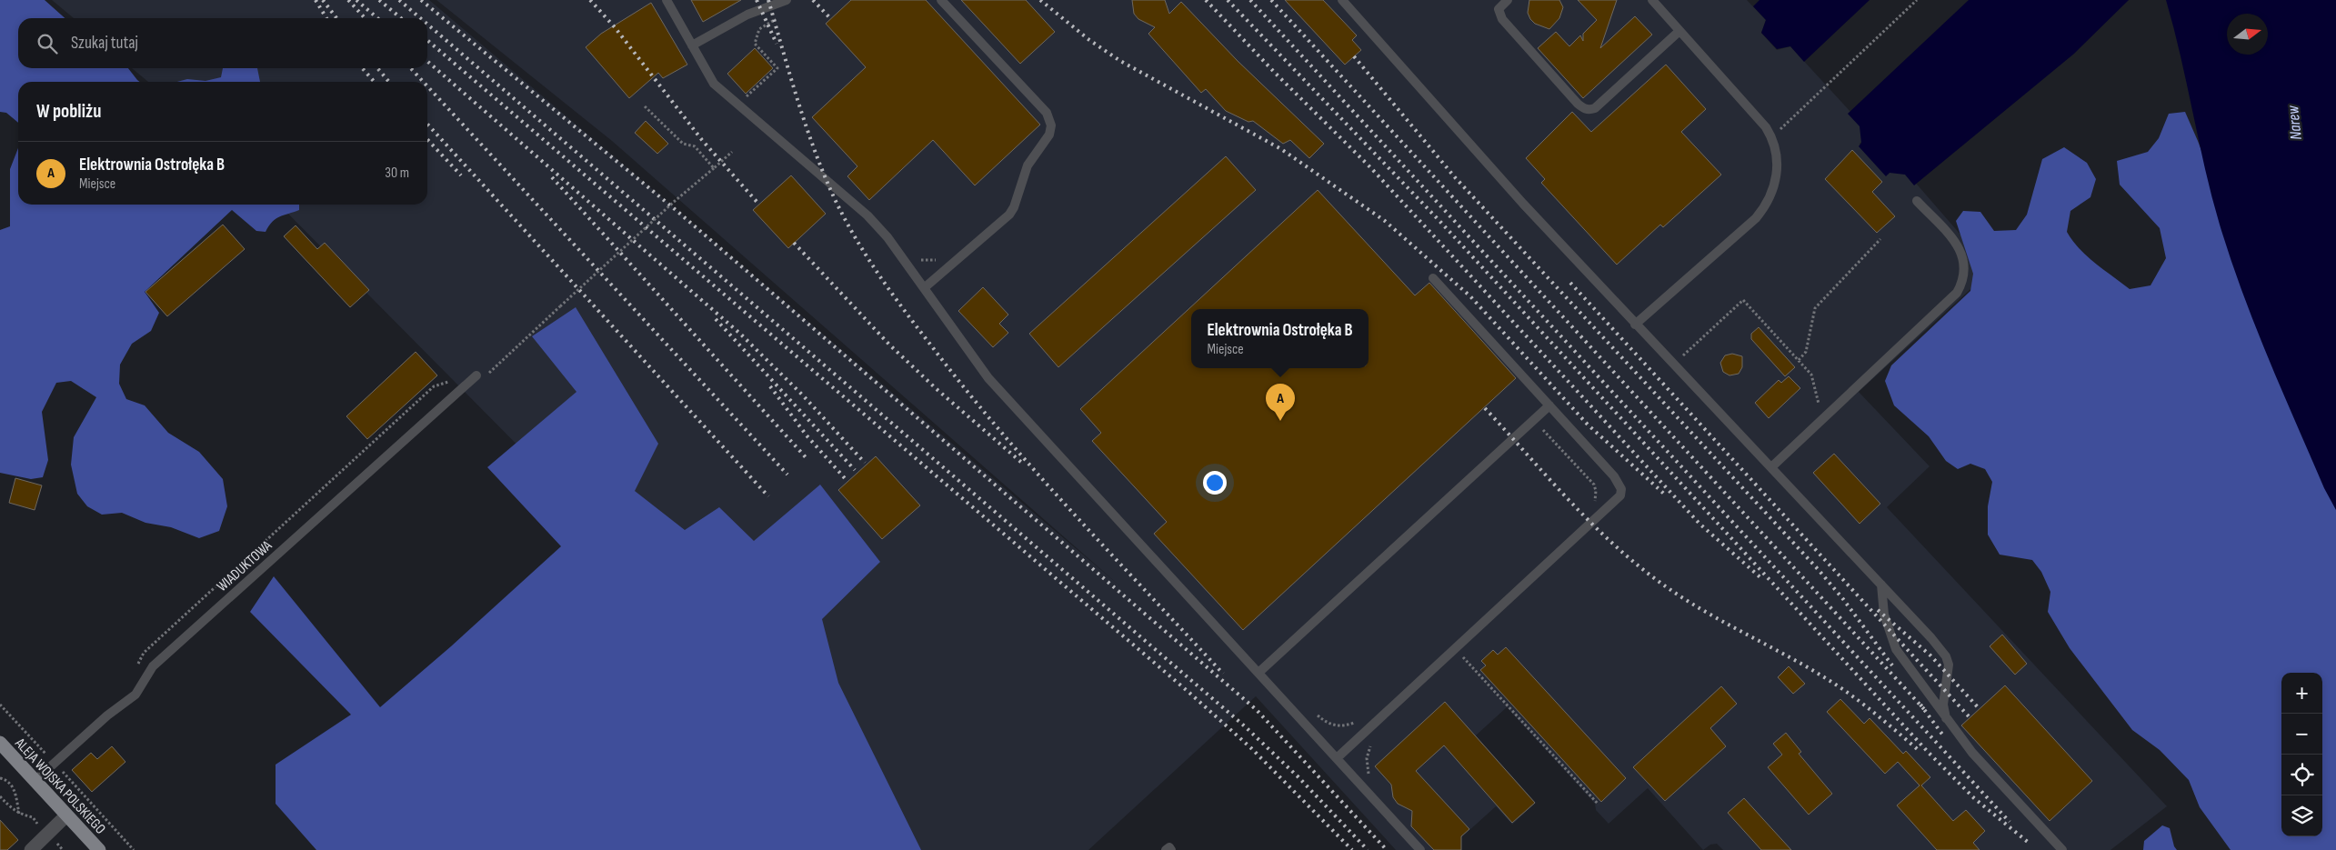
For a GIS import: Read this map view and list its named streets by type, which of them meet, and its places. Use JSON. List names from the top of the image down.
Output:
{
  "streets": {
    "main road": ["ALEJA WOJSKA POLSKIEGO"],
    "lane": ["WIADUKTOWA"]
  },
  "crossings": [
    ["WIADUKTOWA", "ALEJA WOJSKA POLSKIEGO"]
  ],
  "water": ["Narew"],
  "north": "right",
  "page": {
    "search": "Szukaj tutaj",
    "heading": "W pobliżu",
    "list": [
      {
        "mark": "A",
        "name": "Elektrownia Ostrołęka B",
        "note": "Miejsce",
        "value": "30 m"
      }
    ],
    "popup": ["Elektrownia Ostrołęka B", "Miejsce"],
    "pins": "A",
    "map_buttons": ["+", "−"]
  }
}
